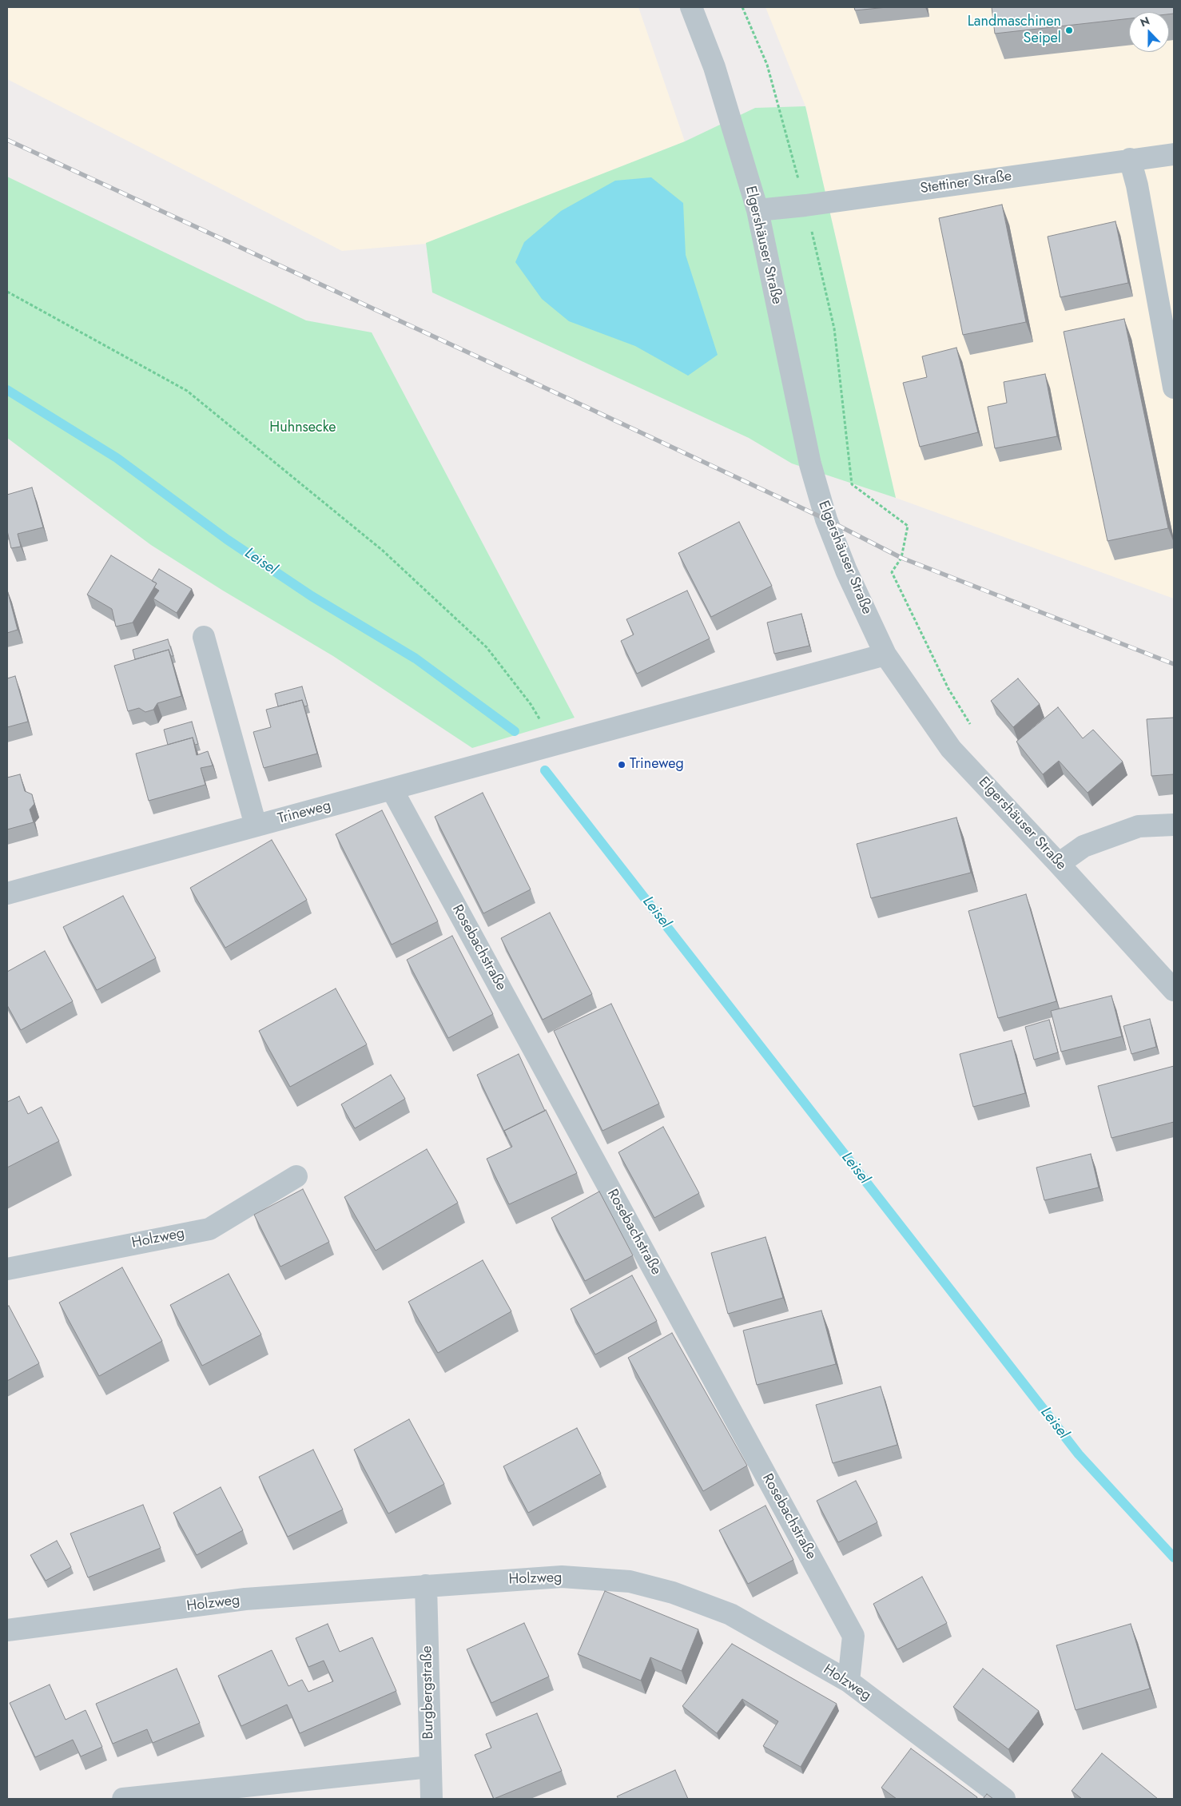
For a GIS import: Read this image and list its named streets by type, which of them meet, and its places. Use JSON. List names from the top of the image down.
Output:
{
  "streets": {
    "street": [
      "Stettiner Straße",
      "Elgershäuser Straße",
      "Trineweg",
      "Rosebachstraße",
      "Holzweg",
      "Burgbergstraße"
    ]
  },
  "crossings": [
    ["Stettiner Straße", "Elgershäuser Straße"],
    ["Elgershäuser Straße", "Trineweg"],
    ["Trineweg", "Rosebachstraße"],
    ["Rosebachstraße", "Holzweg"],
    ["Holzweg", "Burgbergstraße"]
  ],
  "water": ["Leisel"],
  "parks": ["Huhnsecke"],
  "places": ["Landmaschinen Seipel", "Trineweg"],
  "north": "top"
}
